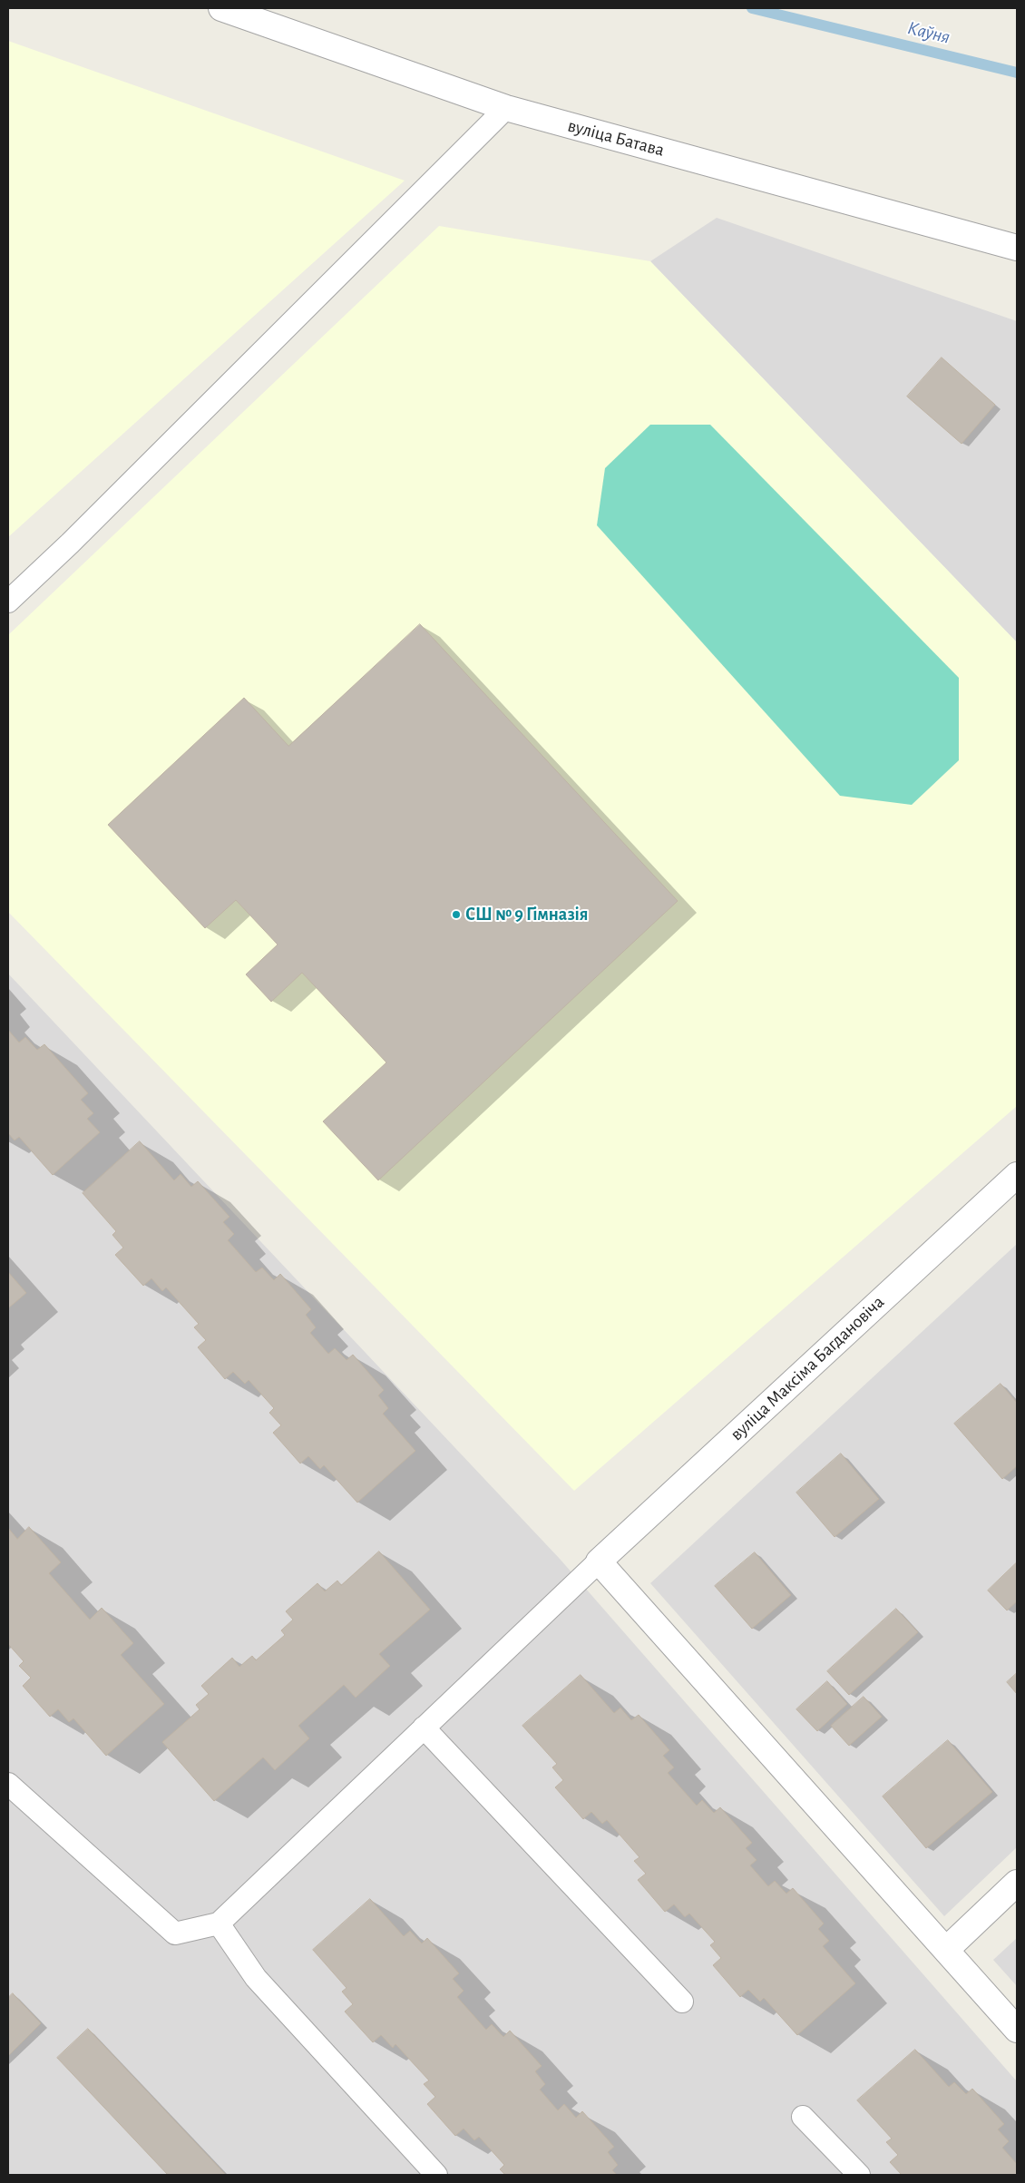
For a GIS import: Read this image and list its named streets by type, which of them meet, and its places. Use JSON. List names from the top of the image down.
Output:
{
  "streets": {
    "street": ["вуліца Батава", "вуліца Максіма Багдановіча"]
  },
  "water": ["Каўня"],
  "places": ["СШ № 9 Гімназія"]
}
